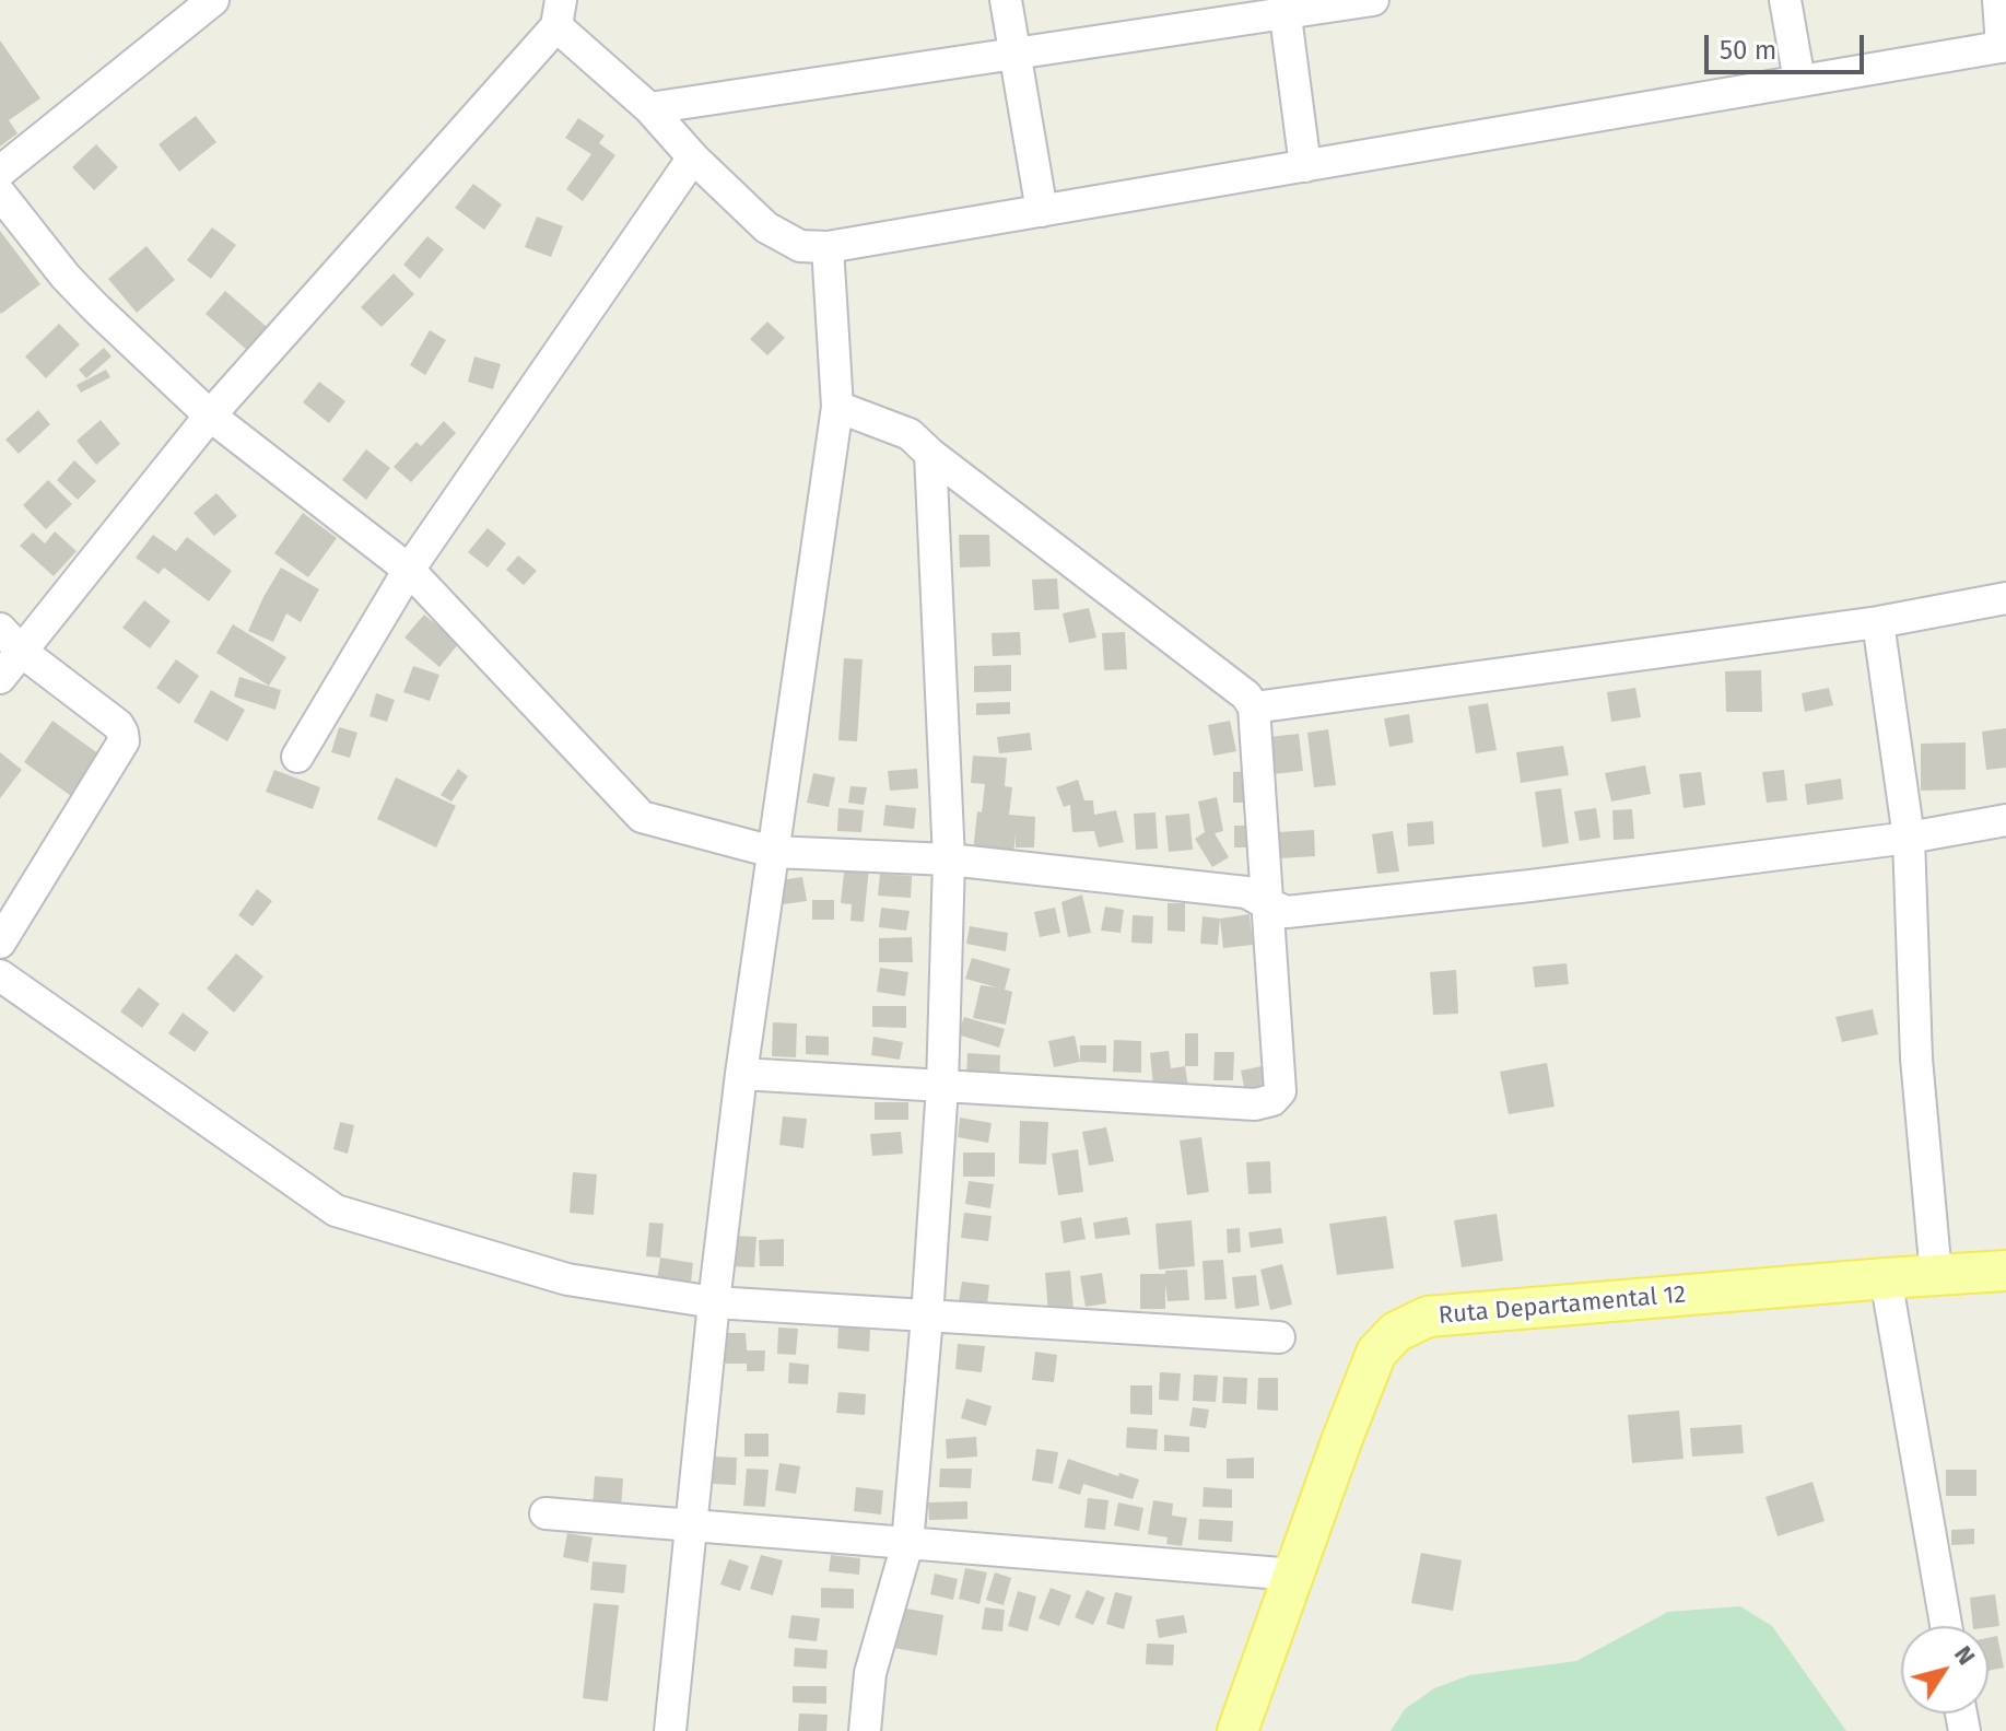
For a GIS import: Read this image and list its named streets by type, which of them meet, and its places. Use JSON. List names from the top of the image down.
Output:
{
  "streets": {
    "main road": ["Ruta Departamental 12"]
  },
  "scale_bar": "50 m",
  "north": "top right"
}
